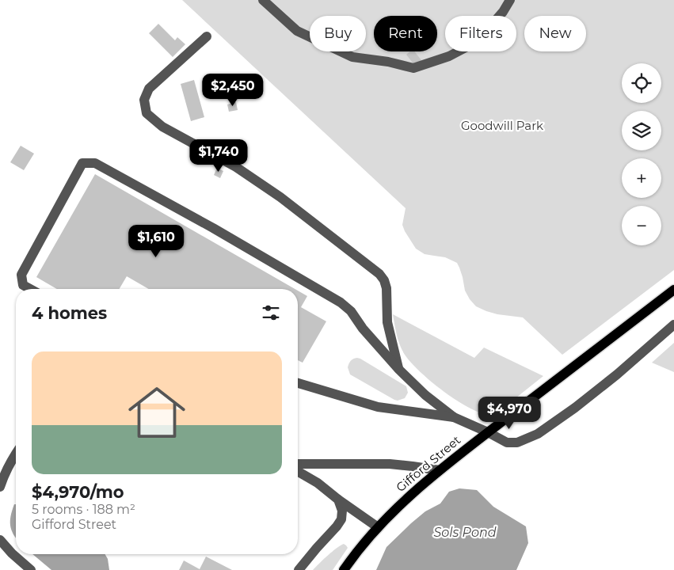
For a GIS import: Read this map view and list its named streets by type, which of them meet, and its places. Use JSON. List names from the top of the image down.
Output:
{
  "streets": {
    "main road": ["Gifford Street"]
  },
  "water": ["Sols Pond"],
  "parks": ["Goodwill Park"],
  "page": {
    "chip": [
      "Buy",
      "Rent",
      "Filters",
      "New"
    ],
    "map_buttons": ["+", "−"],
    "price": [
      "$2,450",
      "$1,740",
      "$1,610",
      "$4,970"
    ],
    "heading": "4 homes",
    "list": [
      {
        "name": "$4,970/mo",
        "note": "5 rooms · 188 m² · Gifford Street"
      }
    ]
  }
}
